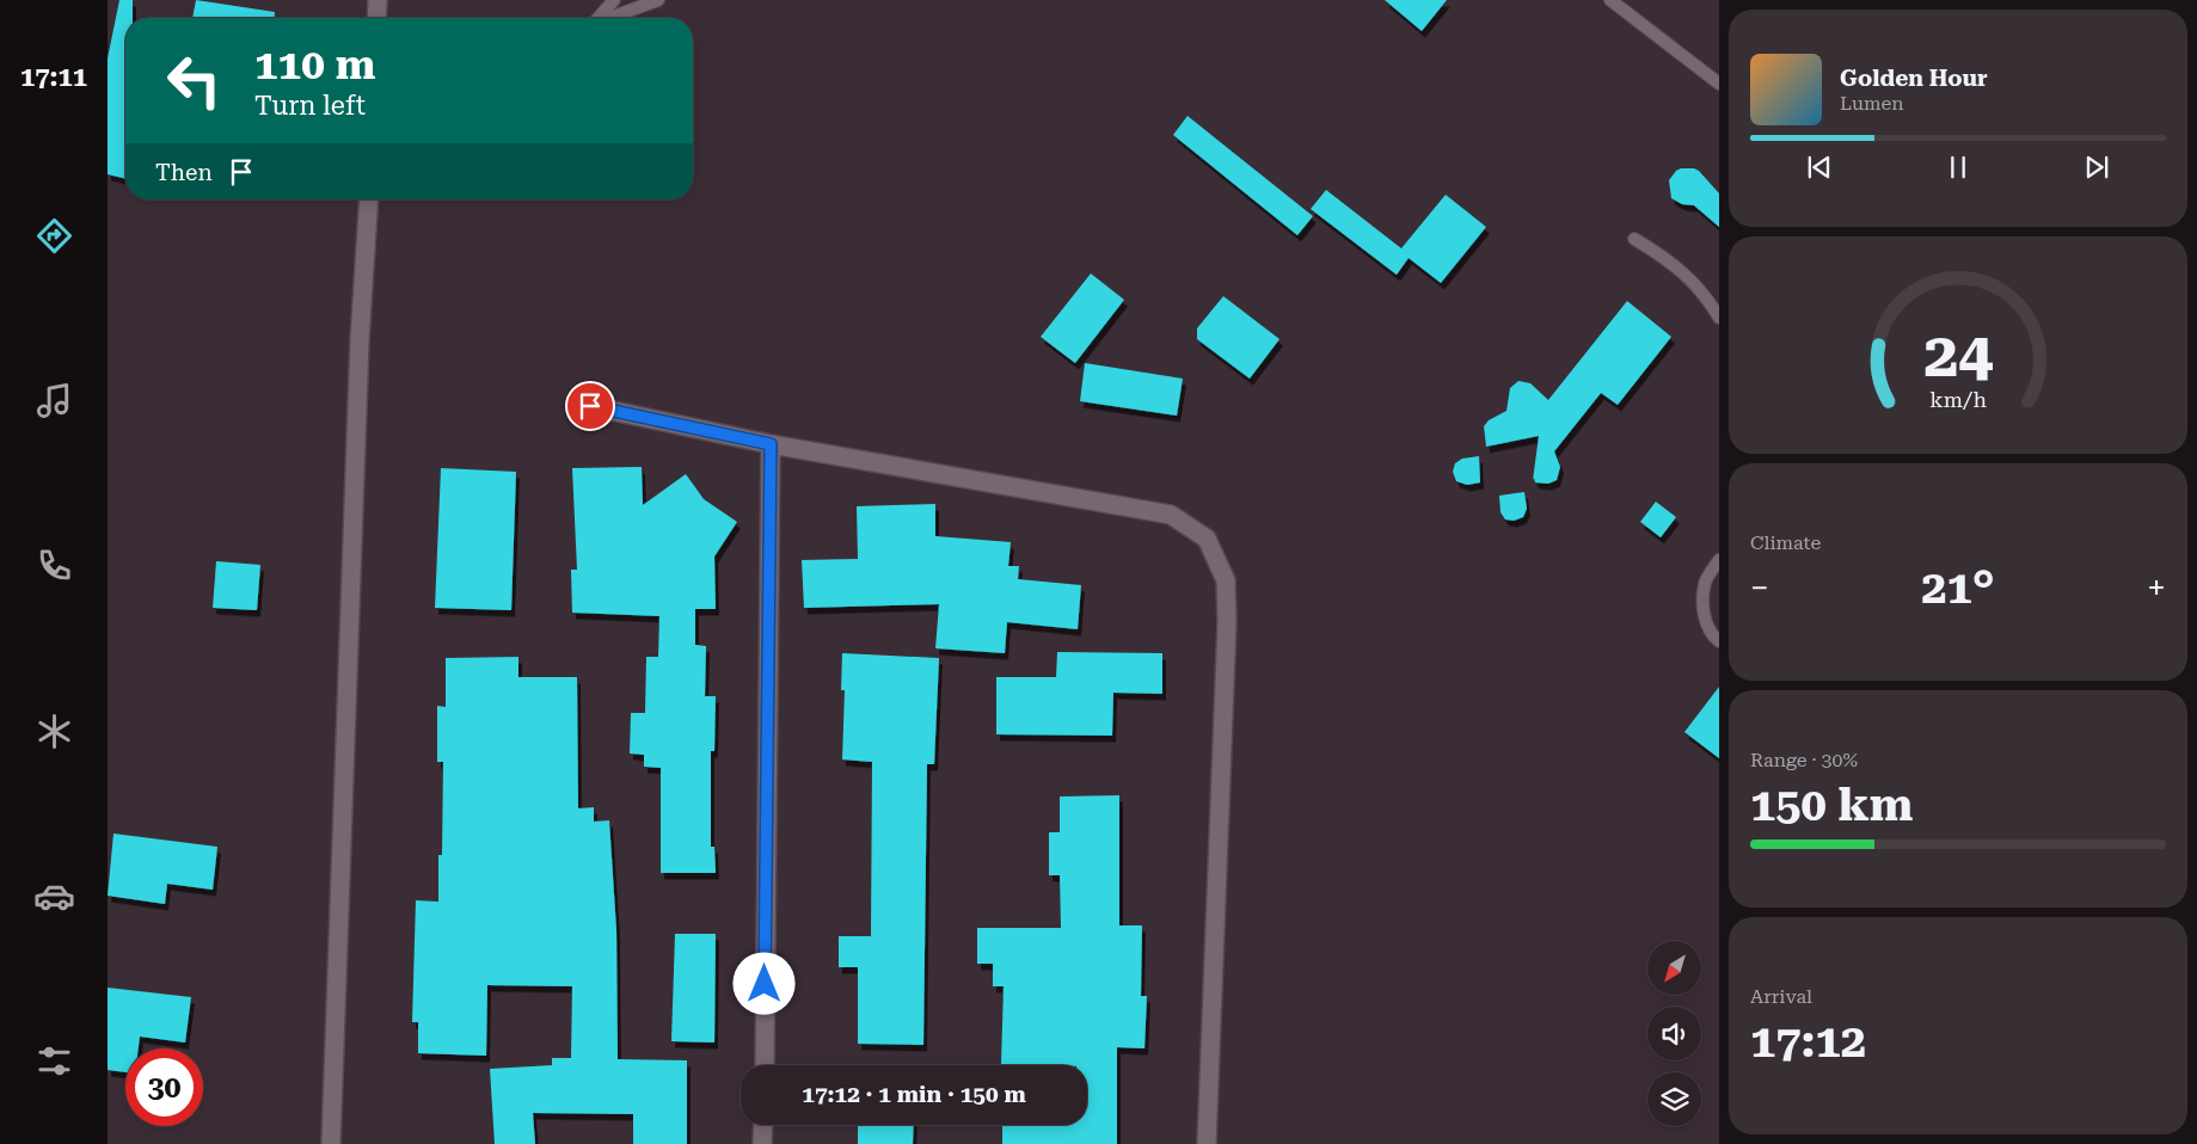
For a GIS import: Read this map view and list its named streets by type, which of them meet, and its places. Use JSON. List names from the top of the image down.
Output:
{
  "north": "bottom left",
  "page": {
    "tabs": "17:11",
    "turn": ["110 m", "Turn left"],
    "song": ["Golden Hour", "Lumen"],
    "then": "Then",
    "tile": [
      "Climate",
      ["Range · 30%", "150 km"],
      ["Arrival", "17:12"]
    ],
    "heat": ["−", "21°", "+"],
    "limit": "30",
    "trip": "17:12 · 1 min · 150 m",
    "gauge": ["24", "km/h"]
  }
}
